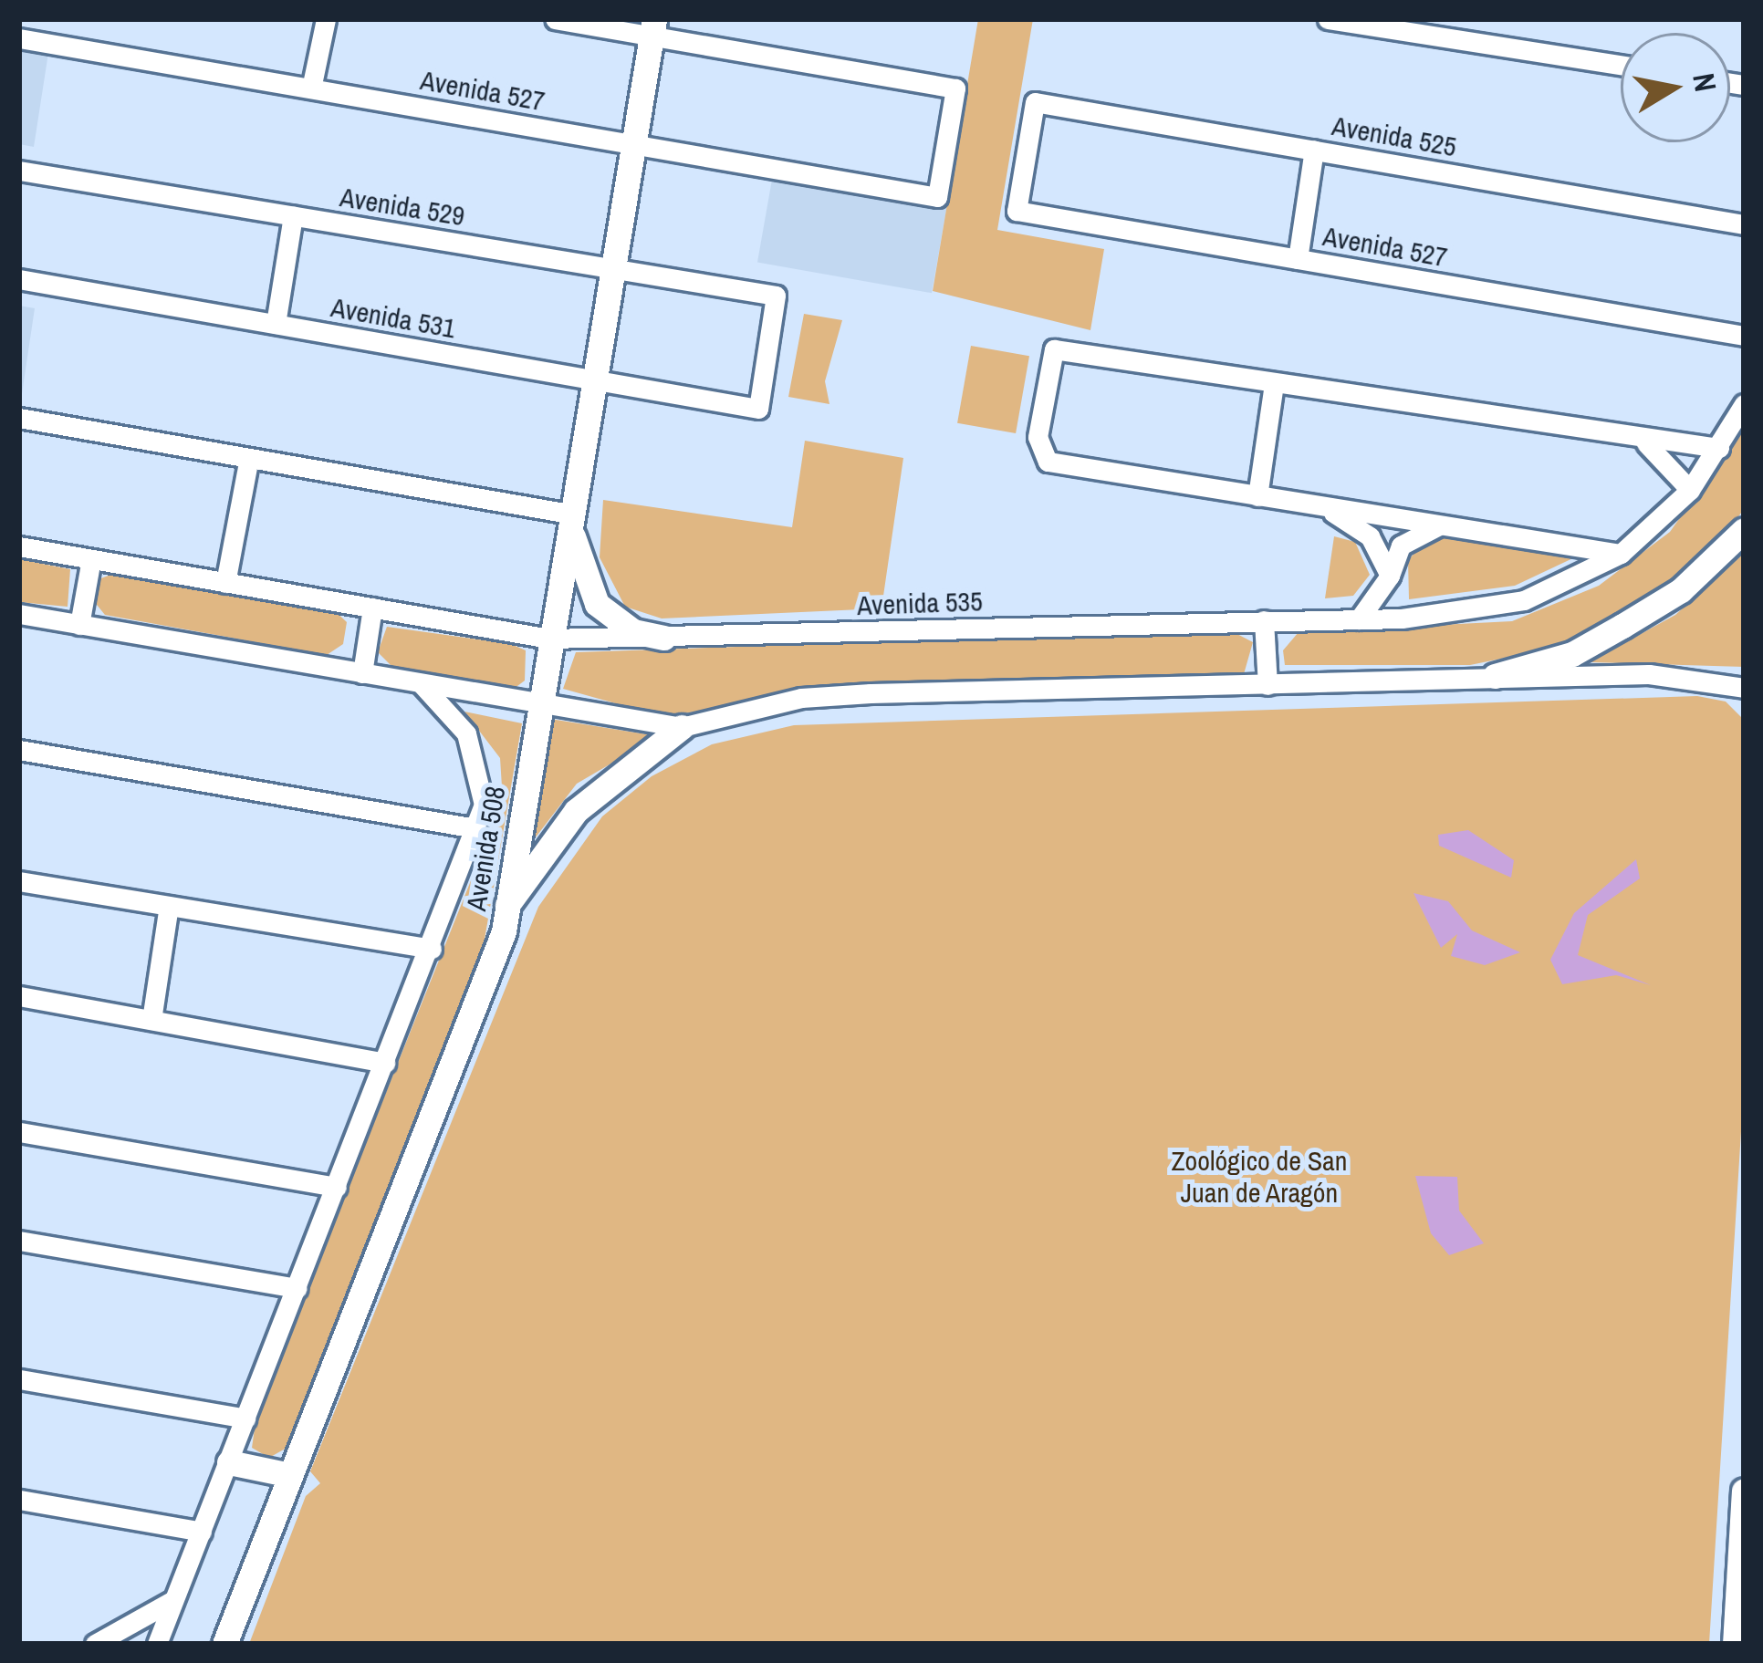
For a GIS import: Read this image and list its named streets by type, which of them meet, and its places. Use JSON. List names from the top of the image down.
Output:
{
  "streets": {
    "main road": ["Avenida 508"],
    "street": [
      "Avenida 527",
      "Avenida 525",
      "Avenida 529",
      "Avenida 531",
      "Avenida 535"
    ]
  },
  "crossings": [
    ["Avenida 527", "Avenida 525"],
    ["Avenida 527", "Avenida 508"],
    ["Avenida 529", "Avenida 531"],
    ["Avenida 529", "Avenida 508"],
    ["Avenida 531", "Avenida 508"],
    ["Avenida 535", "Avenida 508"]
  ],
  "parks": ["Zoológico de San Juan de Aragón"],
  "north": "right"
}
